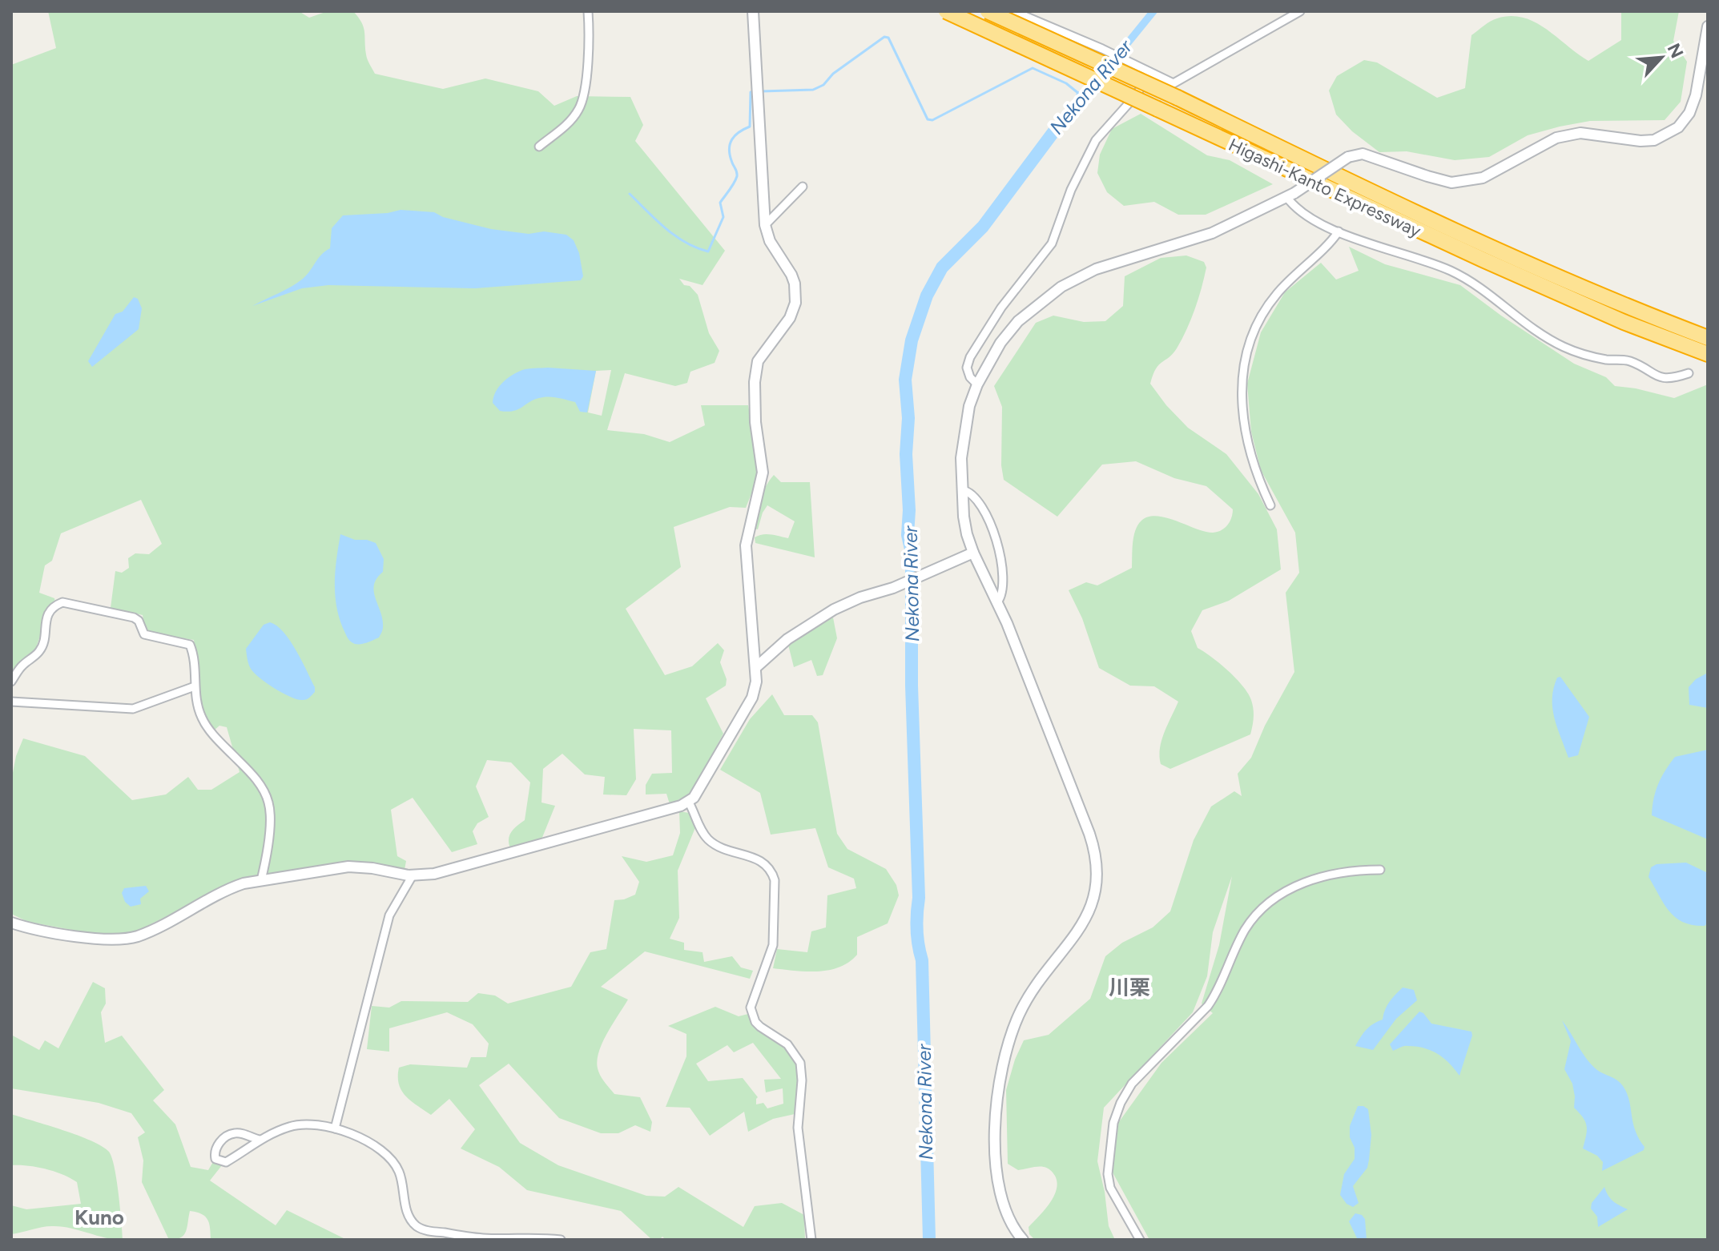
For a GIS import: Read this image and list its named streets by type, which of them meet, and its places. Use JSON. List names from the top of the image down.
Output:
{
  "streets": {
    "highway": ["Higashi-Kanto Expressway"]
  },
  "districts": ["川栗", "Kuno"],
  "water": ["Nekona River"],
  "north": "top right"
}
